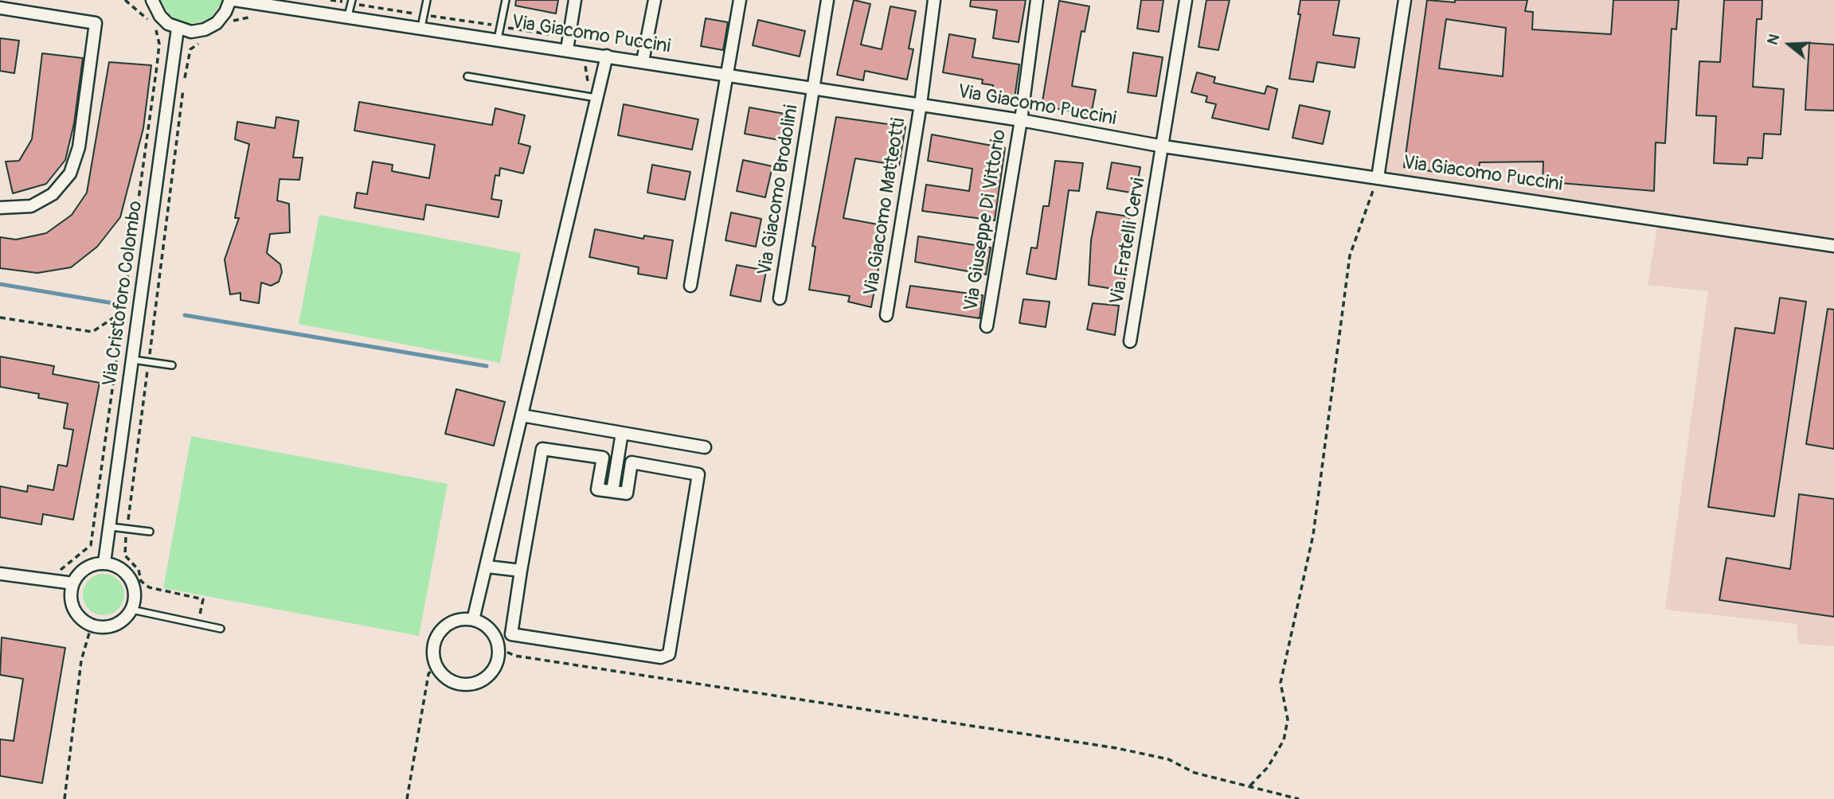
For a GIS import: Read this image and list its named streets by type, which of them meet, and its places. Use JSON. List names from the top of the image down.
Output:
{
  "streets": {
    "street": [
      "Via Giacomo Puccini",
      "Via Giacomo Brodolini",
      "Via Giacomo Matteotti",
      "Via Giuseppe Di Vittorio",
      "Via Fratelli Cervi",
      "Via Cristoforo Colombo"
    ]
  },
  "crossings": [
    ["Via Giacomo Puccini", "Via Giacomo Brodolini"],
    ["Via Giacomo Puccini", "Via Giacomo Matteotti"],
    ["Via Giacomo Puccini", "Via Giuseppe Di Vittorio"],
    ["Via Giacomo Puccini", "Via Fratelli Cervi"]
  ],
  "north": "left"
}
